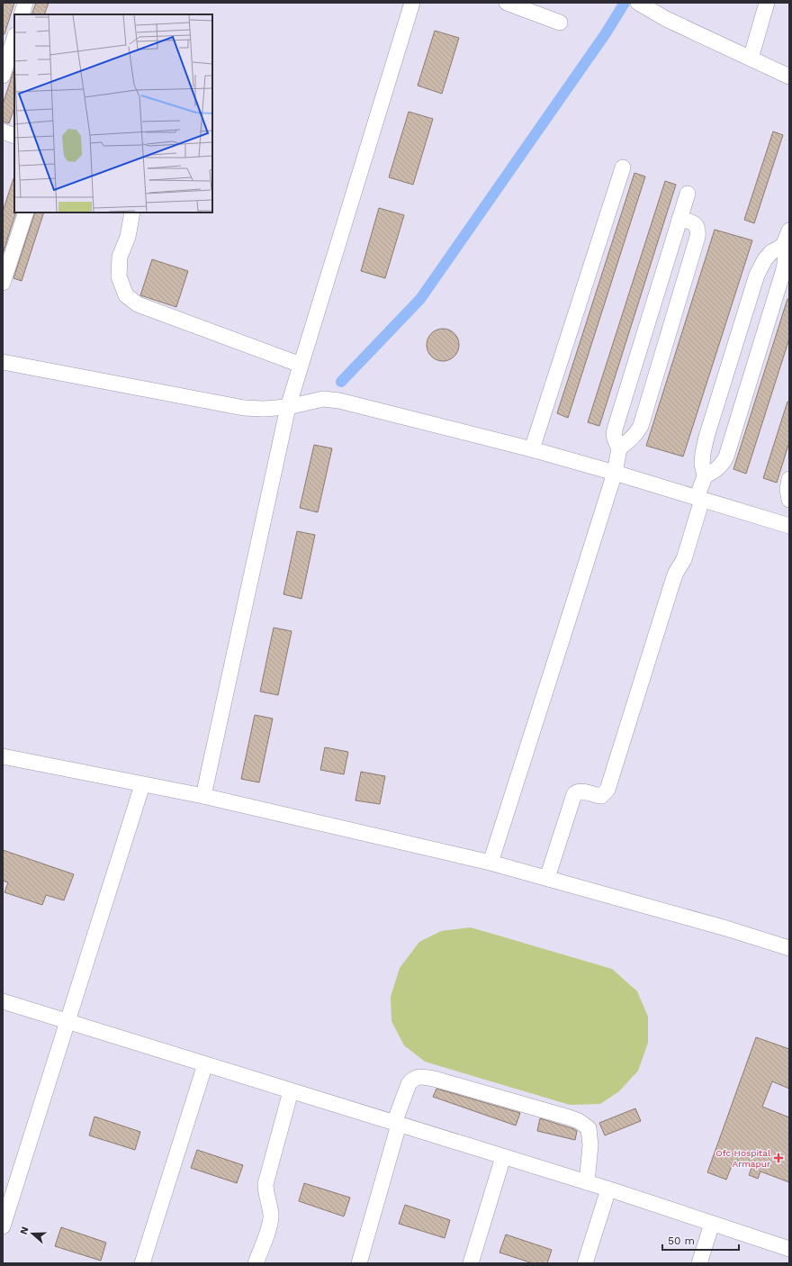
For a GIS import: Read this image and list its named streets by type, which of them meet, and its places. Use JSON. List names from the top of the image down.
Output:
{
  "places": {
    "health": ["Ofc Hospital Armapur"]
  },
  "scale_bar": "50 m",
  "north": "left"
}
